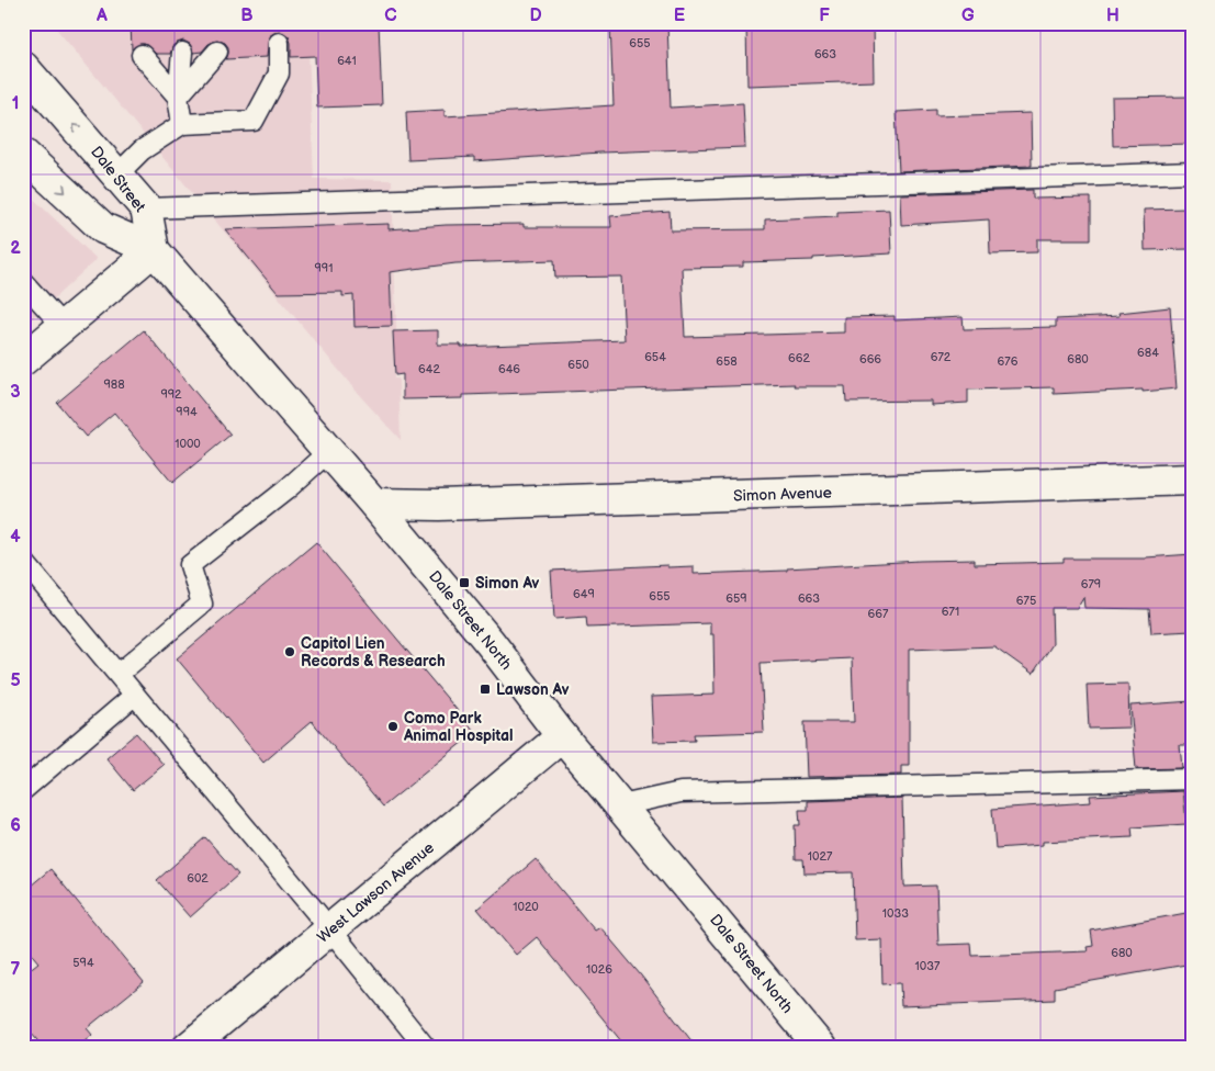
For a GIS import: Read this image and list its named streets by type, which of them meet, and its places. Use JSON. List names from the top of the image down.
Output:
{
  "streets": {
    "street": [
      "Dale Street",
      "Simon Avenue",
      "Dale Street North",
      "West Lawson Avenue"
    ]
  },
  "crossings": [
    ["Dale Street", "Dale Street North"],
    ["Simon Avenue", "Dale Street North"],
    ["Dale Street North", "West Lawson Avenue"]
  ],
  "places": {
    "transit": ["Simon Av", "Lawson Av"],
    "other": ["Capitol Lien Records & Research", "Como Park Animal Hospital"]
  },
  "house_numbers": [
    "655",
    "663",
    "641",
    "991",
    "684",
    "654",
    "672",
    "662",
    "666",
    "680",
    "658",
    "676",
    "650",
    "642",
    "646",
    "988",
    "992",
    "994",
    "1000",
    "679",
    "649",
    "655",
    "659",
    "663",
    "675",
    "671",
    "667",
    "1027",
    "602",
    "1020",
    "1033",
    "680",
    "594",
    "1037",
    "1026"
  ],
  "grid": {
    "columns": [
      "A",
      "B",
      "C",
      "D",
      "E",
      "F",
      "G",
      "H"
    ],
    "rows": [
      "1",
      "2",
      "3",
      "4",
      "5",
      "6",
      "7"
    ]
  }
}
